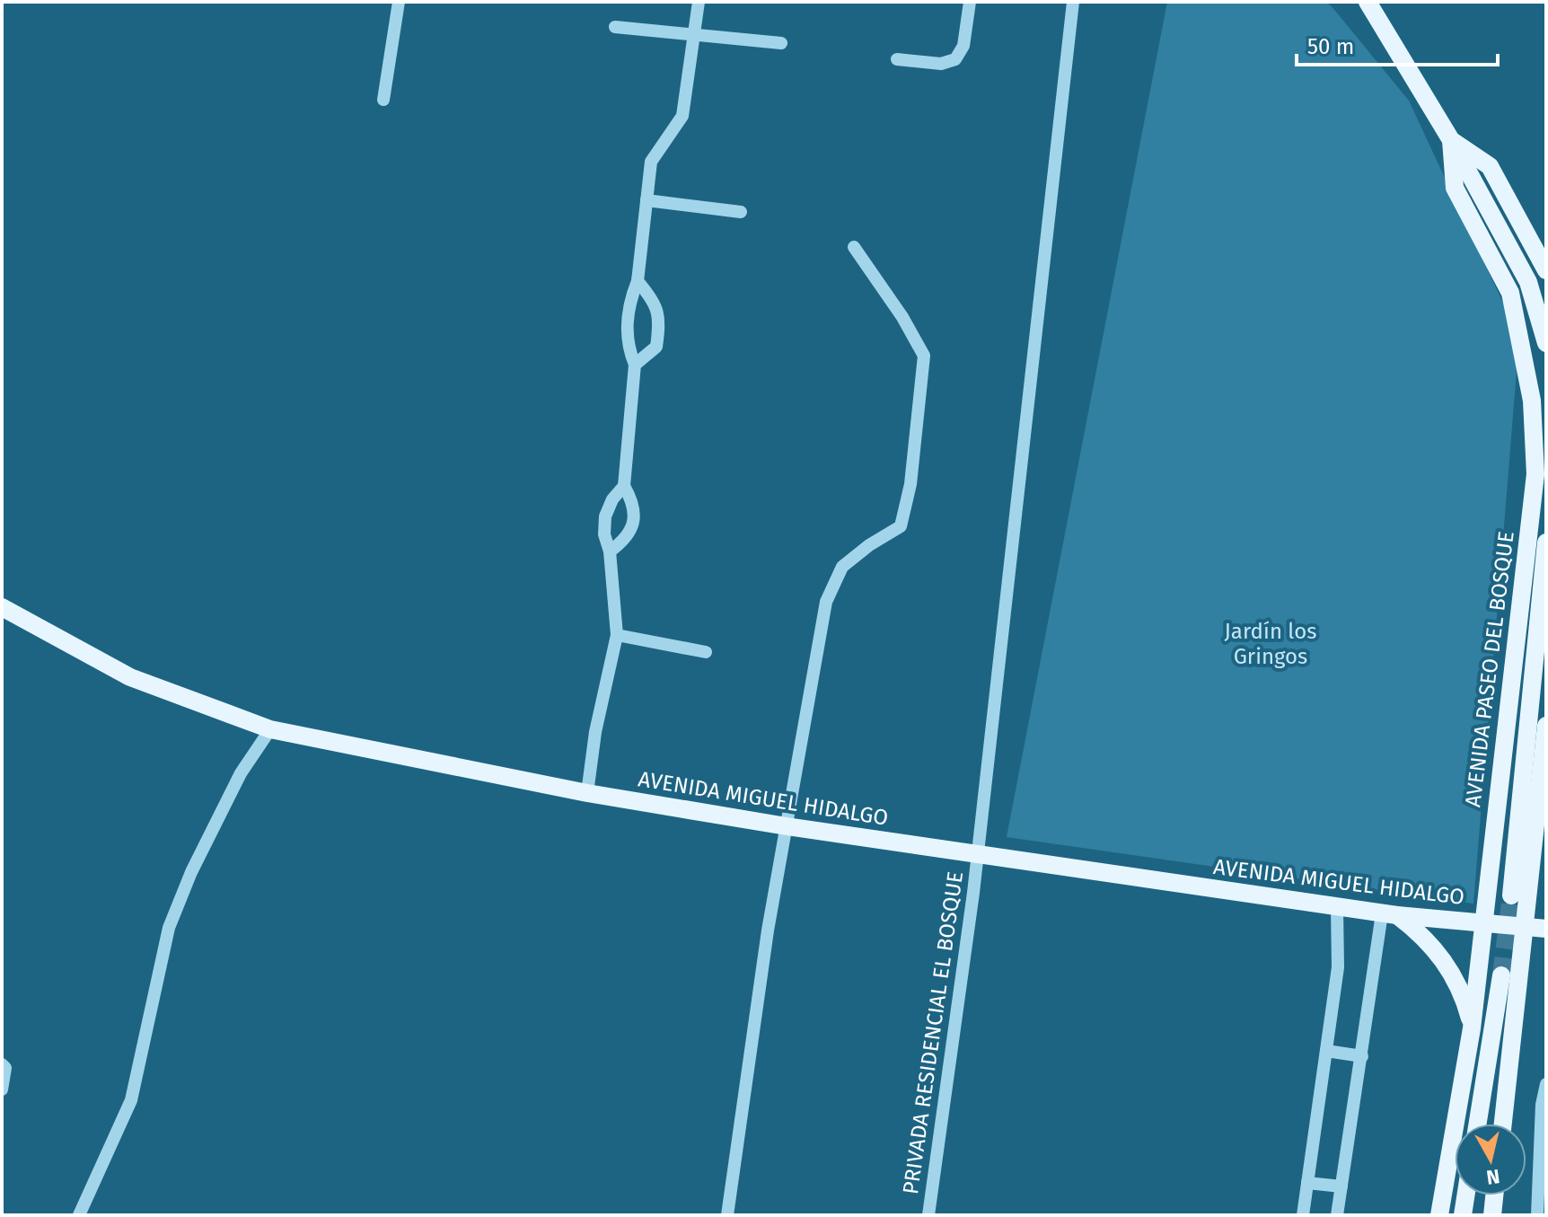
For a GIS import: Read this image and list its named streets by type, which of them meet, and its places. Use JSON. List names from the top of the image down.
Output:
{
  "streets": {
    "main road": ["AVENIDA PASEO DEL BOSQUE", "AVENIDA MIGUEL HIDALGO"],
    "street": ["PRIVADA RESIDENCIAL EL BOSQUE"]
  },
  "crossings": [
    ["AVENIDA PASEO DEL BOSQUE", "AVENIDA MIGUEL HIDALGO"],
    ["AVENIDA MIGUEL HIDALGO", "PRIVADA RESIDENCIAL EL BOSQUE"]
  ],
  "parks": ["Jardín los Gringos"],
  "scale_bar": "50 m",
  "north": "bottom"
}
